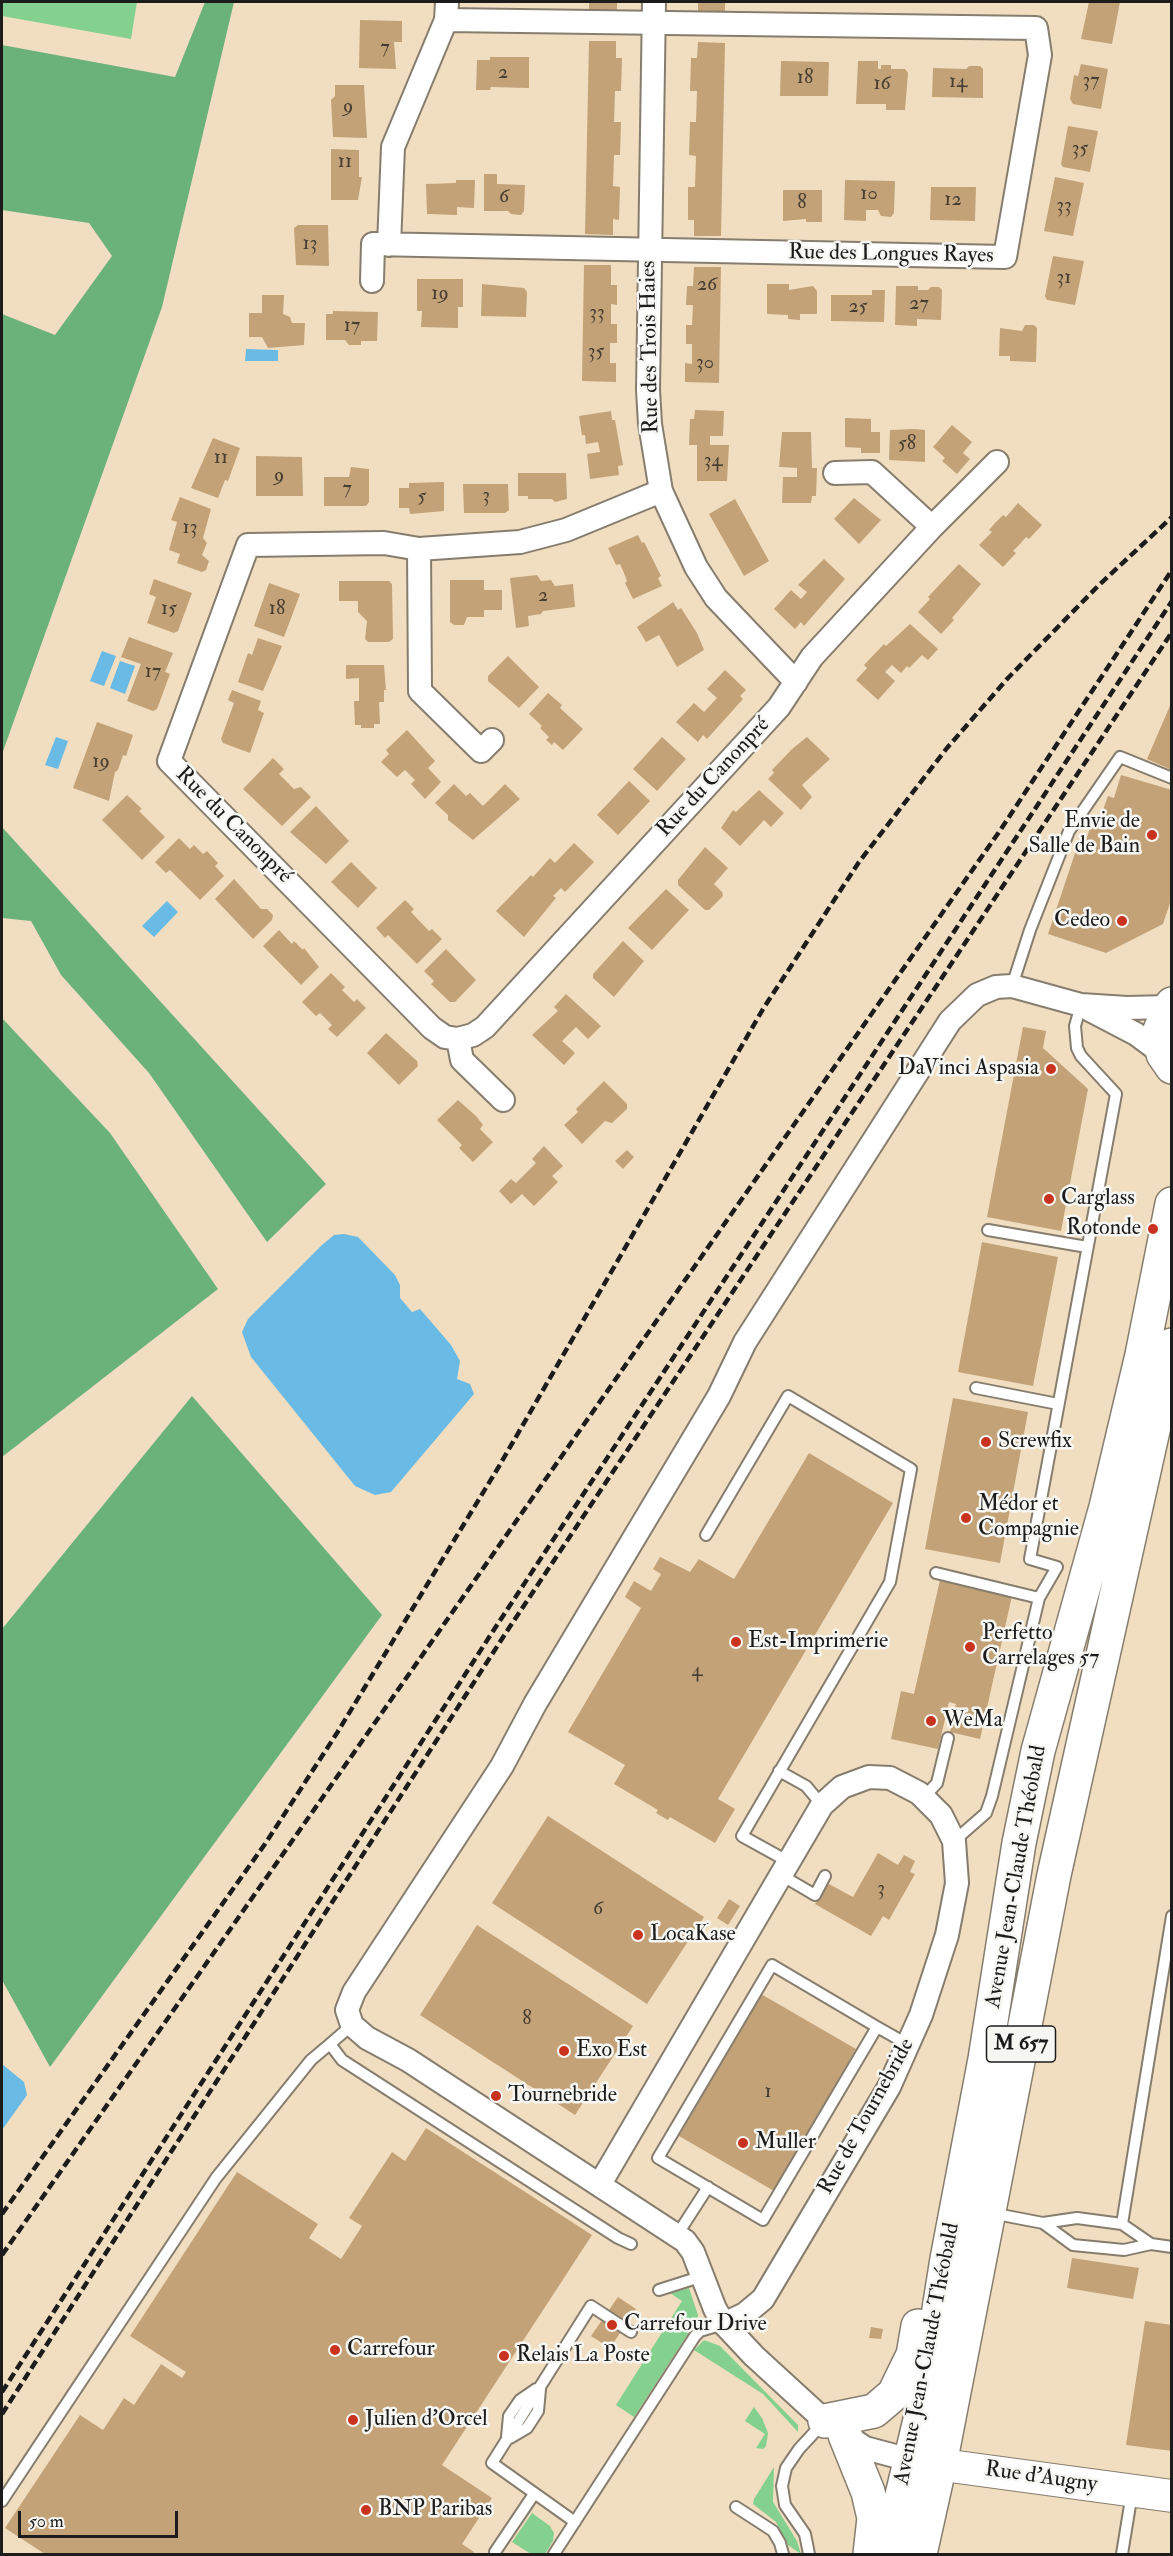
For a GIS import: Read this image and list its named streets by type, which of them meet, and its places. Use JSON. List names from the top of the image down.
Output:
{
  "streets": {
    "main road": ["Avenue Jean-Claude Théobald", "M 657", "Rue d'Augny"],
    "street": [
      "Rue des Longues Rayes",
      "Rue des Trois Haies",
      "Rue du Canonpré",
      "Rue de Tournebride"
    ]
  },
  "crossings": [
    ["Rue des Longues Rayes", "Rue des Trois Haies"],
    ["Rue des Trois Haies", "Rue du Canonpré"],
    ["Avenue Jean-Claude Théobald", "Rue d'Augny"]
  ],
  "places": [
    "Envie de Salle de Bain",
    "Cedeo",
    "DaVinci Aspasia",
    "Carglass",
    "Rotonde",
    "Screwfix",
    "Médor et Compagnie",
    "Est-Imprimerie",
    "Perfetto Carrelages 57",
    "WeMa",
    "LocaKase",
    "Exo Est",
    "Tournebride",
    "Muller",
    "Carrefour Drive",
    "Carrefour",
    "Relais La Poste",
    "Julien d'Orcel",
    "BNP Paribas"
  ],
  "house_numbers": [
    "7",
    "2",
    "18",
    "37",
    "14",
    "16",
    "9",
    "35",
    "11",
    "10",
    "6",
    "12",
    "8",
    "33",
    "13",
    "31",
    "26",
    "19",
    "27",
    "25",
    "33",
    "17",
    "35",
    "30",
    "58",
    "11",
    "34",
    "9",
    "7",
    "3",
    "5",
    "13",
    "2",
    "15",
    "18",
    "17",
    "19",
    "4",
    "3",
    "6",
    "8",
    "1"
  ],
  "scale_bar": "50 m"
}
